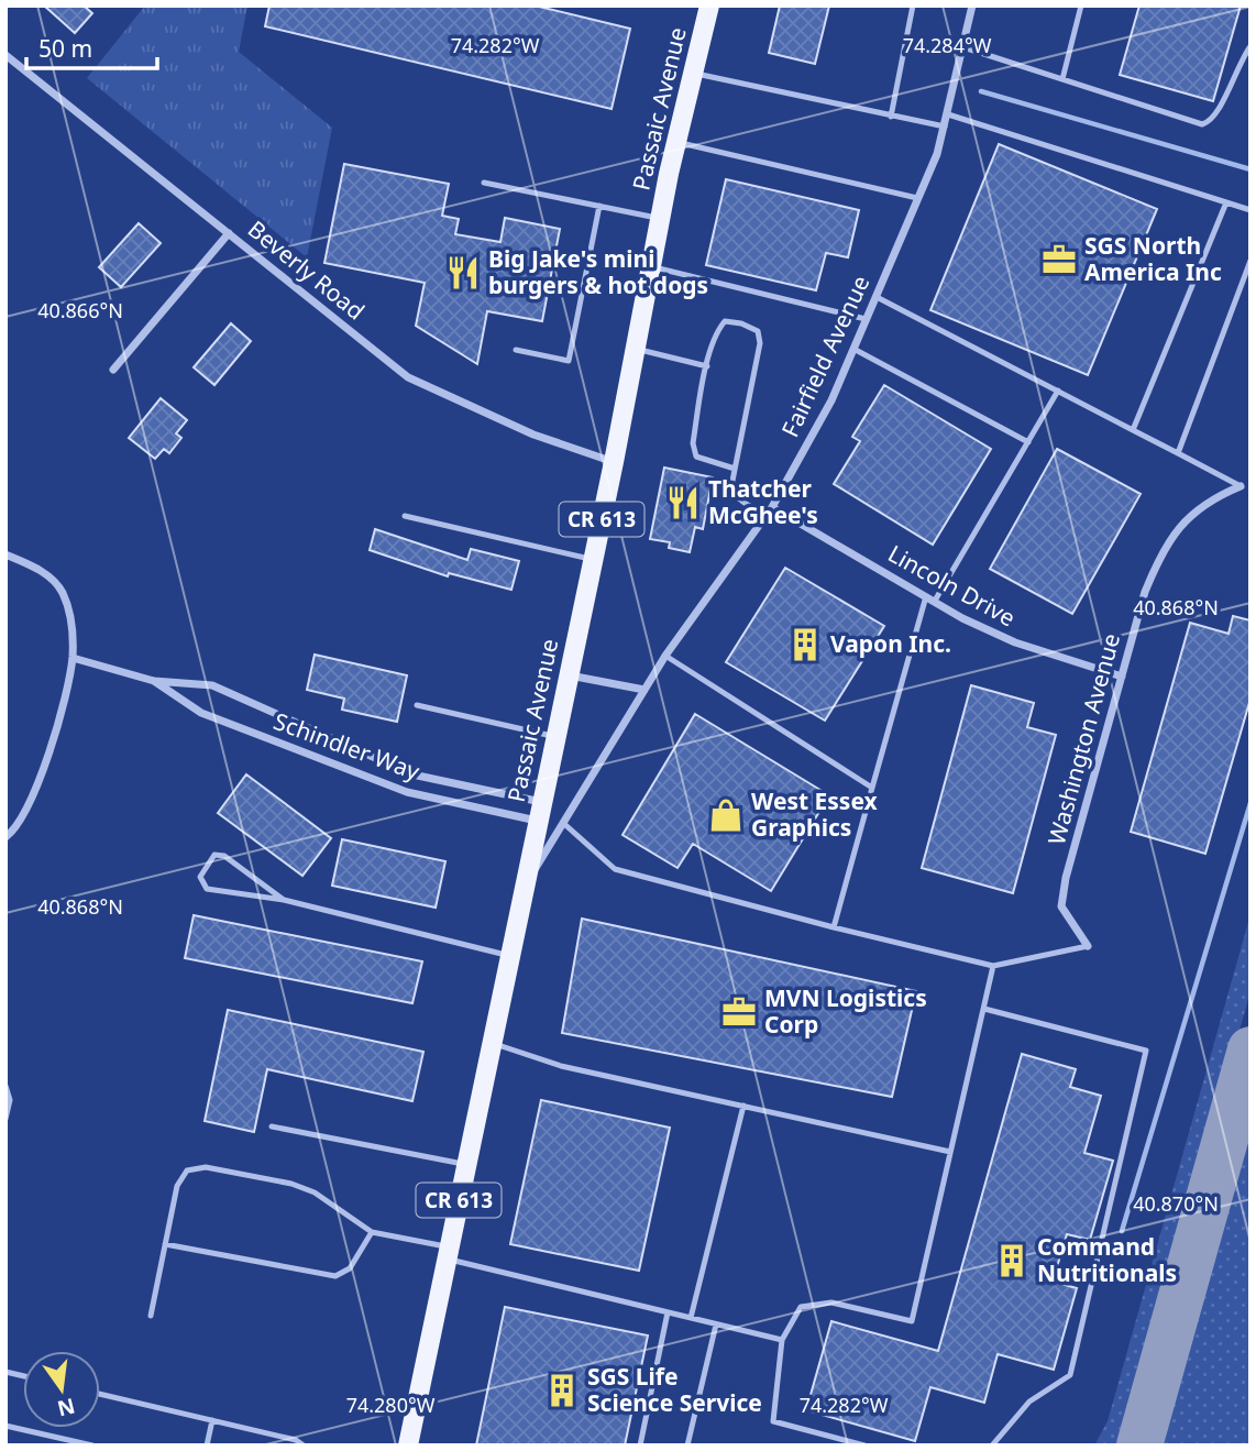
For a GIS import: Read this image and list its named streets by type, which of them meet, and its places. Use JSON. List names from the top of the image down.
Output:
{
  "streets": {
    "main road": ["Passaic Avenue", "CR 613"],
    "street": [
      "Beverly Road",
      "Fairfield Avenue",
      "Lincoln Drive",
      "Washington Avenue",
      "Schindler Way"
    ]
  },
  "crossings": [
    ["Passaic Avenue", "Beverly Road"],
    ["Passaic Avenue", "Fairfield Avenue"],
    ["Passaic Avenue", "Schindler Way"],
    ["Fairfield Avenue", "Lincoln Drive"],
    ["Lincoln Drive", "Washington Avenue"]
  ],
  "places": {
    "office": ["SGS North America Inc", "MVN Logistics Corp"],
    "restaurant": ["Big Jake's mini burgers & hot dogs", "Thatcher McGhee's"],
    "building": ["Vapon Inc.", "Command Nutritionals", "SGS Life Science Service"],
    "shop": ["West Essex Graphics"]
  },
  "scale_bar": "50 m",
  "north": "bottom",
  "coordinates": [
    "74.282°W",
    "74.284°W",
    "40.866°N",
    "40.868°N",
    "40.870°N",
    "74.280°W"
  ]
}
